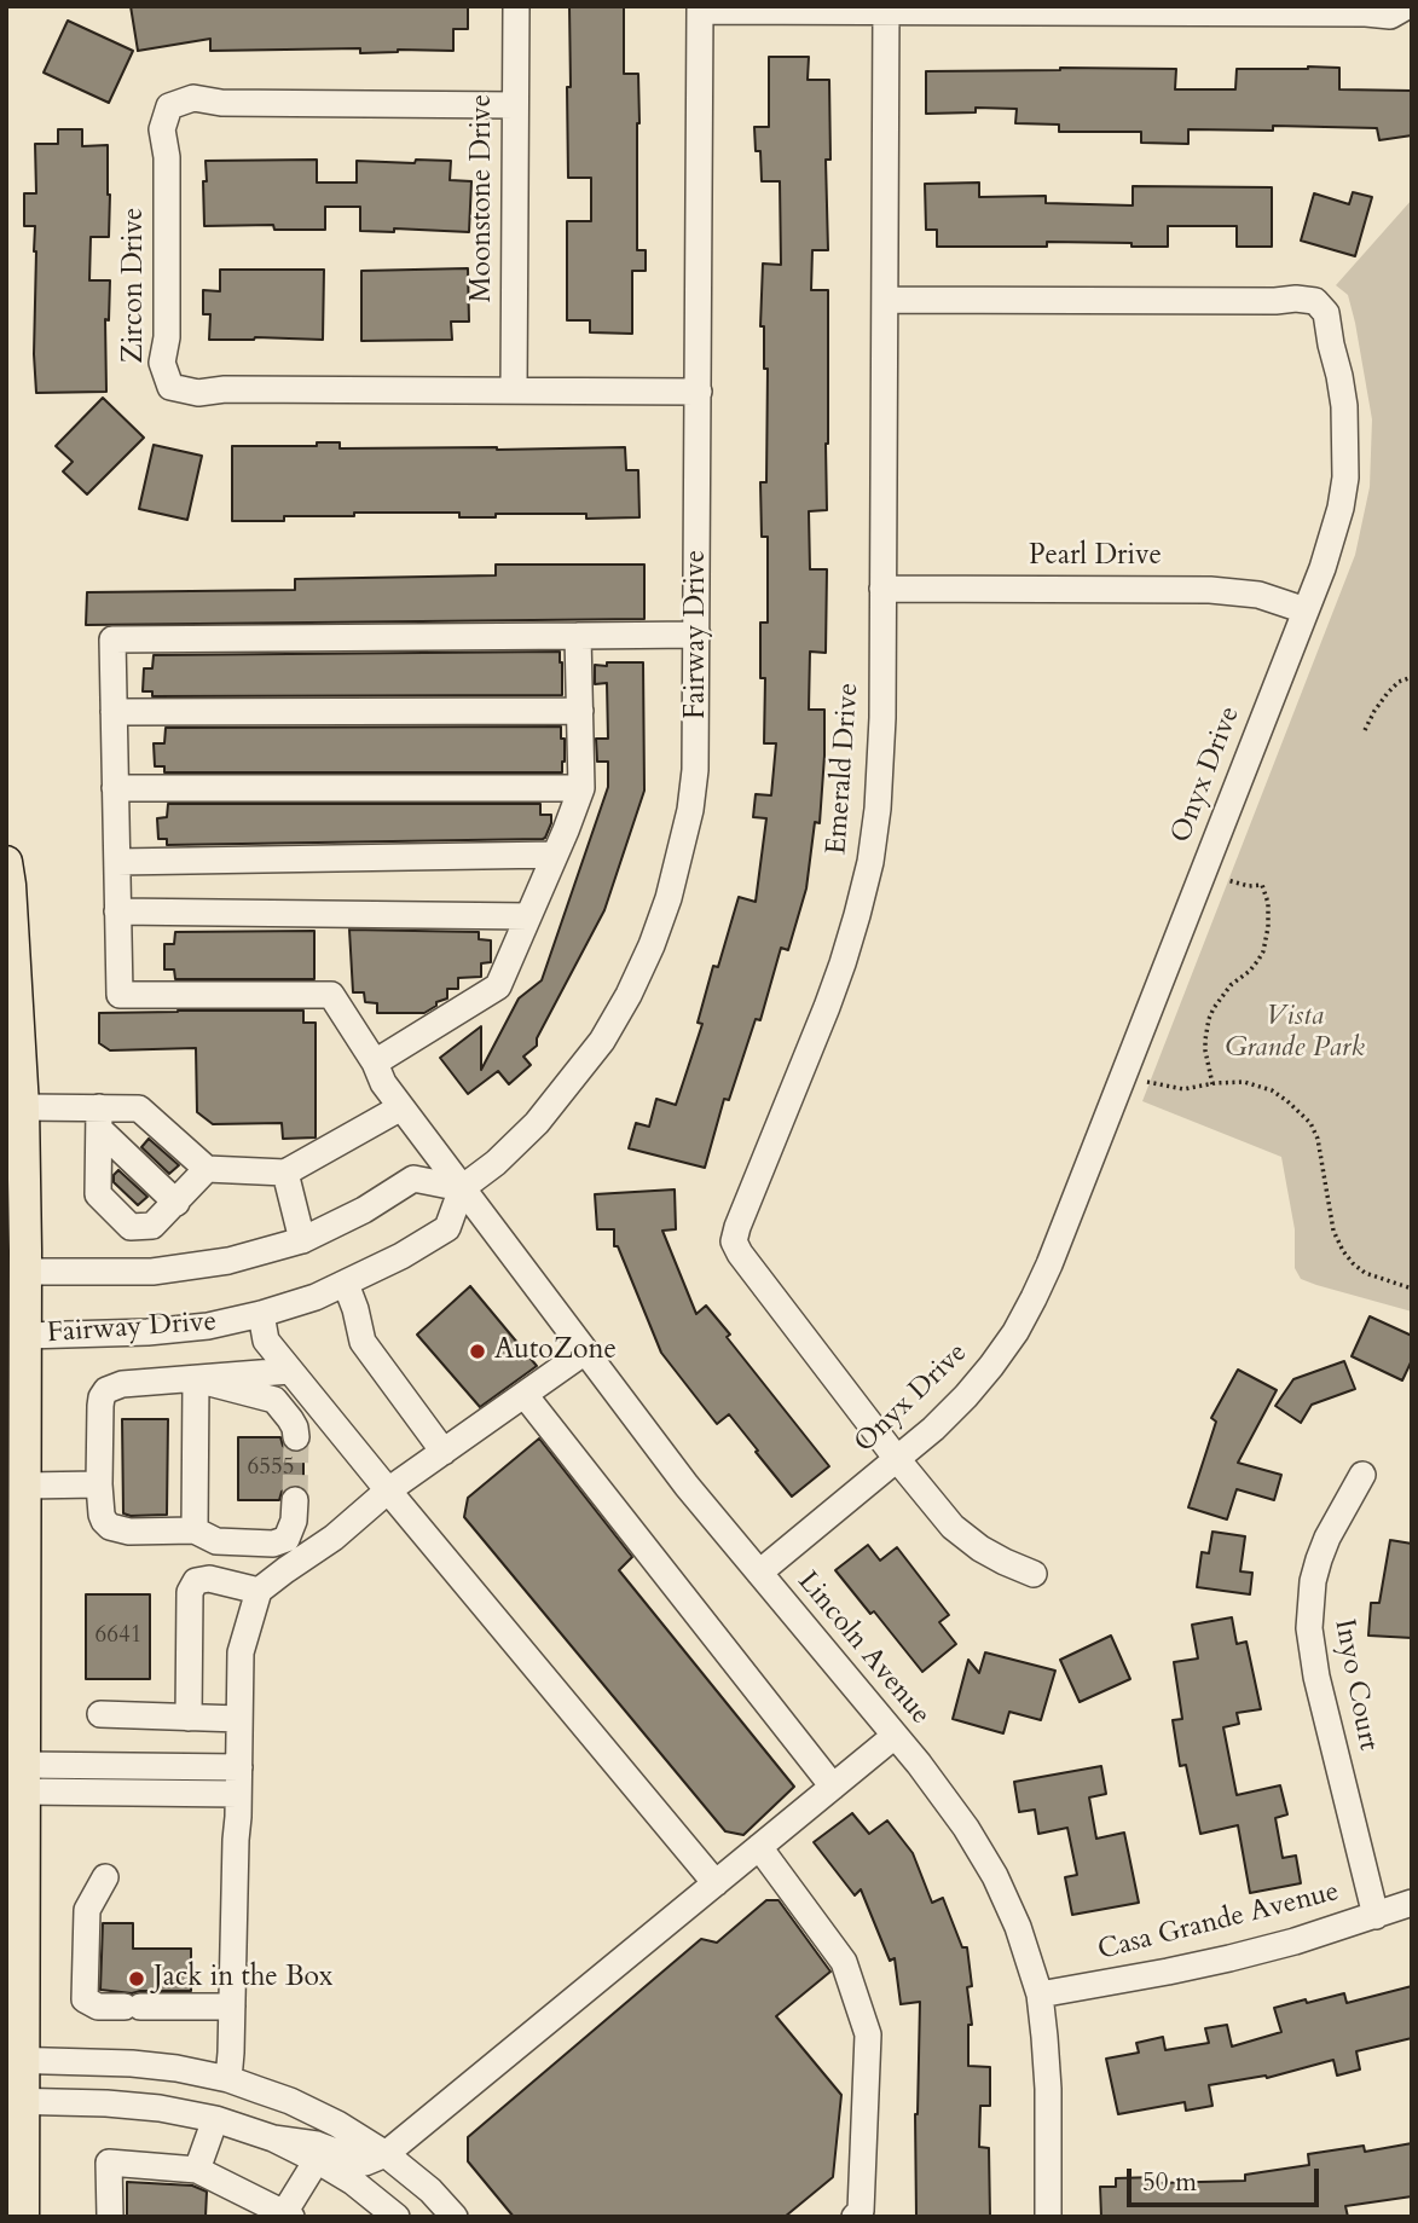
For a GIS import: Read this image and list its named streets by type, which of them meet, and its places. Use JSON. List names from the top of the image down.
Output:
{
  "streets": {
    "street": [
      "Moonstone Drive",
      "Zircon Drive",
      "Pearl Drive",
      "Fairway Drive",
      "Emerald Drive",
      "Onyx Drive",
      "Lincoln Avenue",
      "Inyo Court",
      "Casa Grande Avenue"
    ]
  },
  "crossings": [
    ["Moonstone Drive", "Zircon Drive"],
    ["Zircon Drive", "Fairway Drive"],
    ["Pearl Drive", "Emerald Drive"],
    ["Pearl Drive", "Onyx Drive"],
    ["Fairway Drive", "Lincoln Avenue"],
    ["Emerald Drive", "Onyx Drive"],
    ["Onyx Drive", "Lincoln Avenue"],
    ["Lincoln Avenue", "Casa Grande Avenue"],
    ["Inyo Court", "Casa Grande Avenue"]
  ],
  "parks": ["Vista Grande Park"],
  "places": ["AutoZone", "Jack in the Box"],
  "house_numbers": ["6555", "6641"],
  "scale_bar": "50 m"
}
